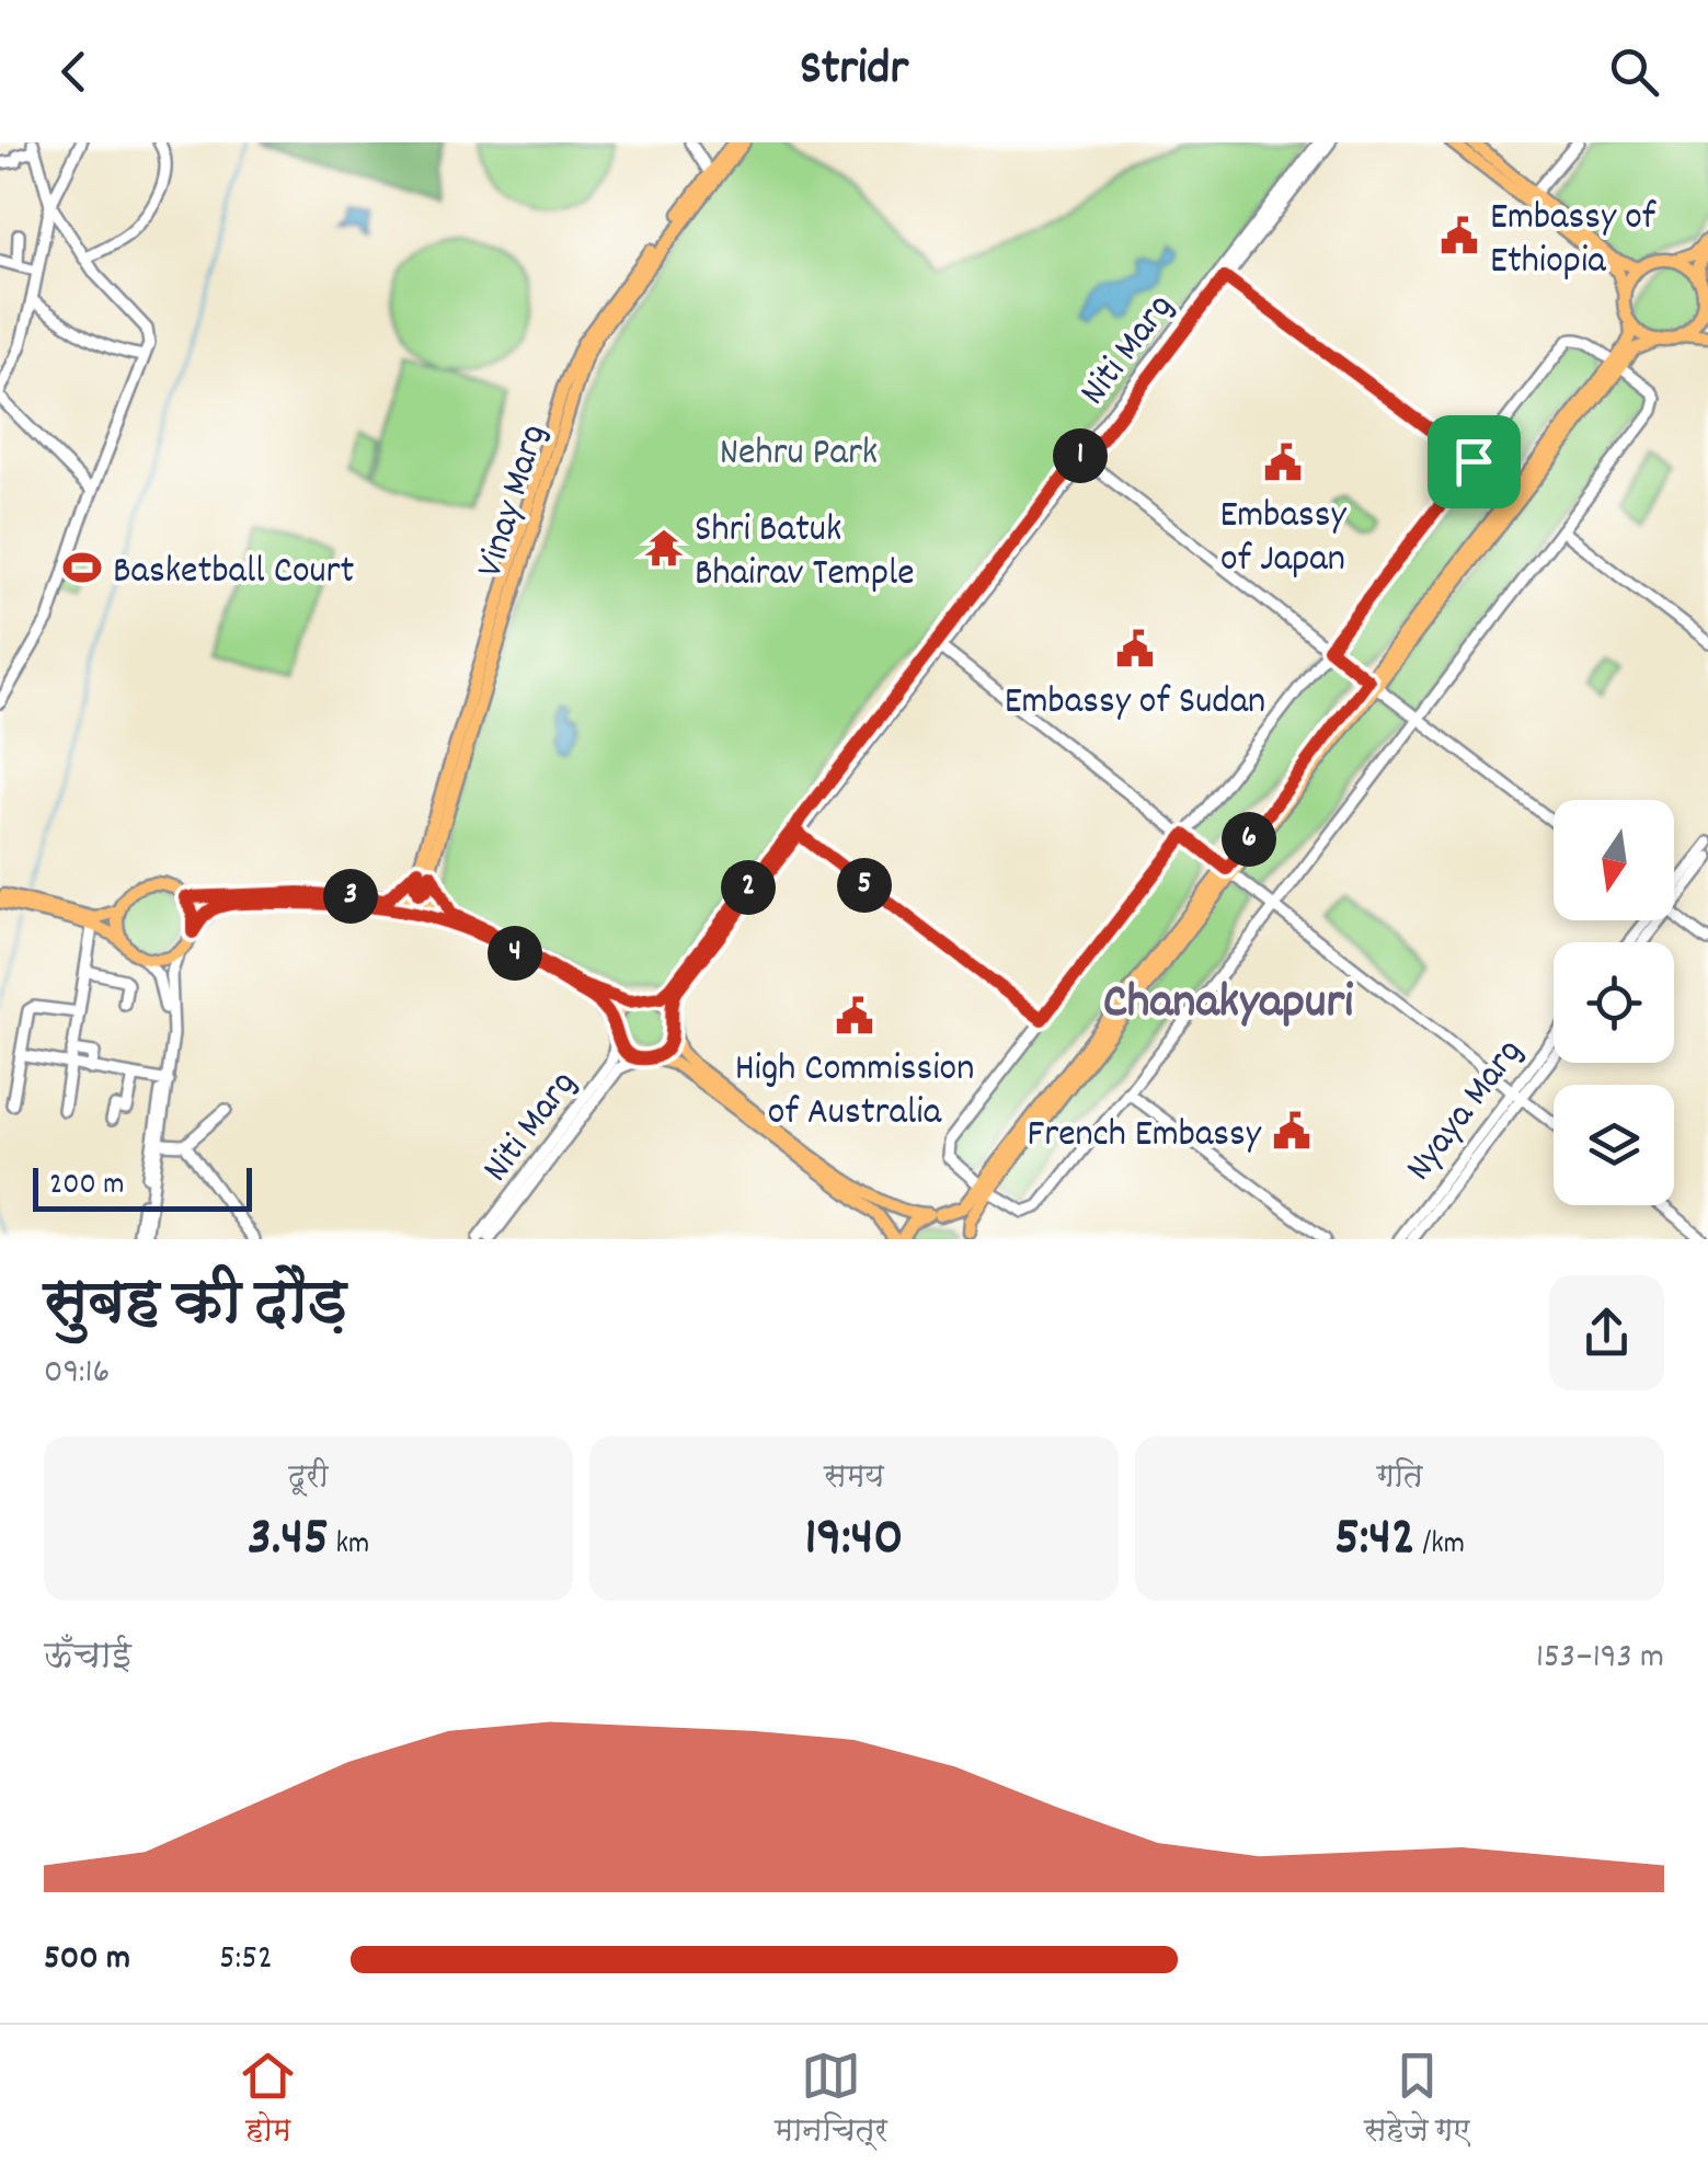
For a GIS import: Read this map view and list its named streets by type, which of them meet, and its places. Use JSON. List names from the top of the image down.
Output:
{
  "streets": {
    "main road": ["Vinay Marg"],
    "street": ["Niti Marg", "Nyaya Marg"]
  },
  "districts": ["Chanakyapuri"],
  "parks": ["Nehru Park"],
  "places": {
    "public building": [
      "Embassy of Ethiopia",
      "Embassy of Japan",
      "Embassy of Sudan",
      "High Commission of Australia",
      "French Embassy"
    ],
    "temple": ["Shri Batuk Bhairav Temple"],
    "sports": ["Basketball Court"]
  },
  "scale_bar": "200 m",
  "north": "bottom",
  "page": {
    "header": "Stridr",
    "pins": [
      "1",
      "6",
      "5",
      "2",
      "3",
      "4"
    ],
    "scale": "200 m",
    "heading": ["सुबह की दौड़", "09:16"],
    "stats": [
      ["दूरी", "3.45 km"],
      ["समय", "19:40"],
      ["गति", "5:42 /km"]
    ],
    "chart": ["ऊँचाई", "153–193 m"],
    "list": [
      {
        "name": "500 m",
        "note": "5:52"
      }
    ],
    "tabs": ["होम", "मानचित्र", "सहेजे गए"]
  }
}
